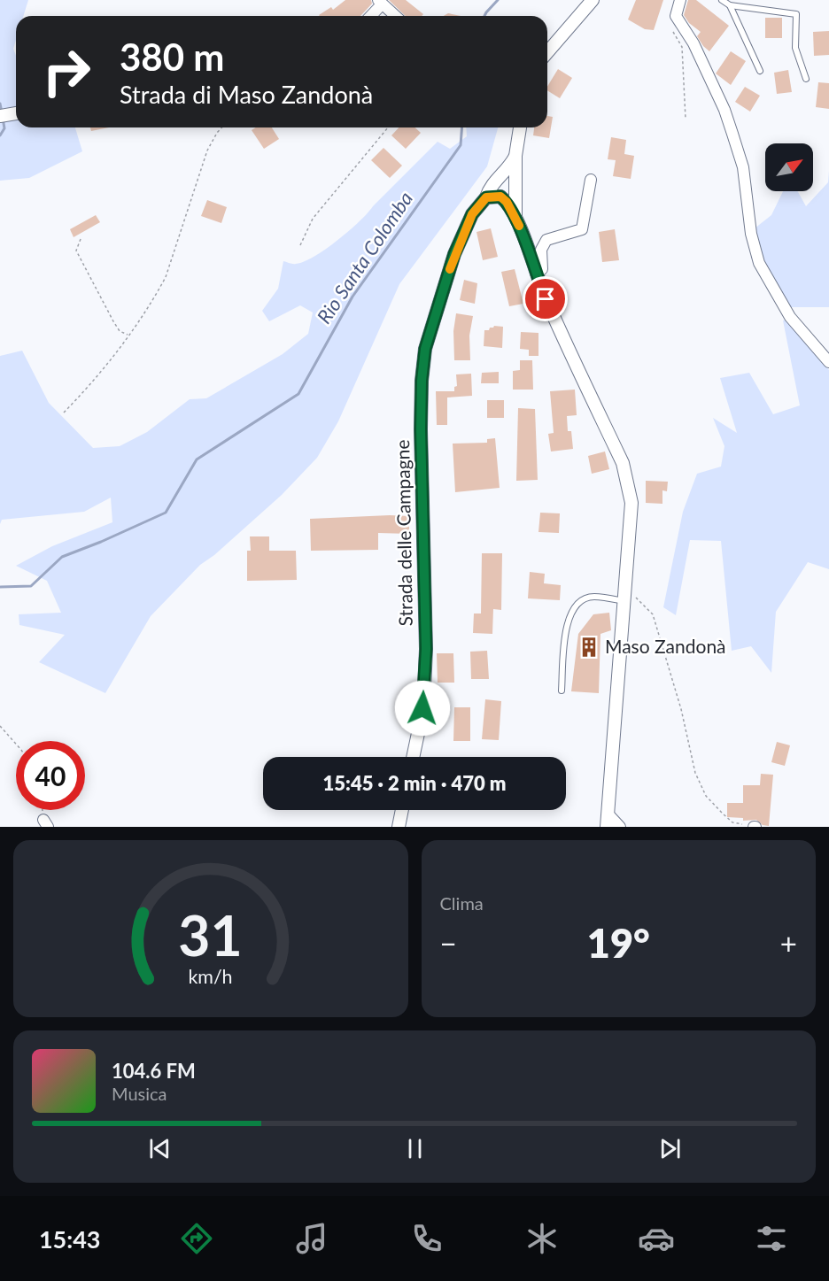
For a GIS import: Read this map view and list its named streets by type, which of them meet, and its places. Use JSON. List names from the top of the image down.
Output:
{
  "streets": {
    "street": ["Strada delle Campagne"]
  },
  "water": ["Rio Santa Colomba"],
  "places": {
    "building": ["Maso Zandonà"]
  },
  "north": "top right",
  "page": {
    "turn": ["380 m", "Strada di Maso Zandonà"],
    "limit": "40",
    "trip": "15:45 · 2 min · 470 m",
    "tile": "Clima",
    "heat": ["−", "19°", "+"],
    "song": ["104.6 FM", "Musica"],
    "tabs": "15:43",
    "gauge": ["31", "km/h"]
  }
}
